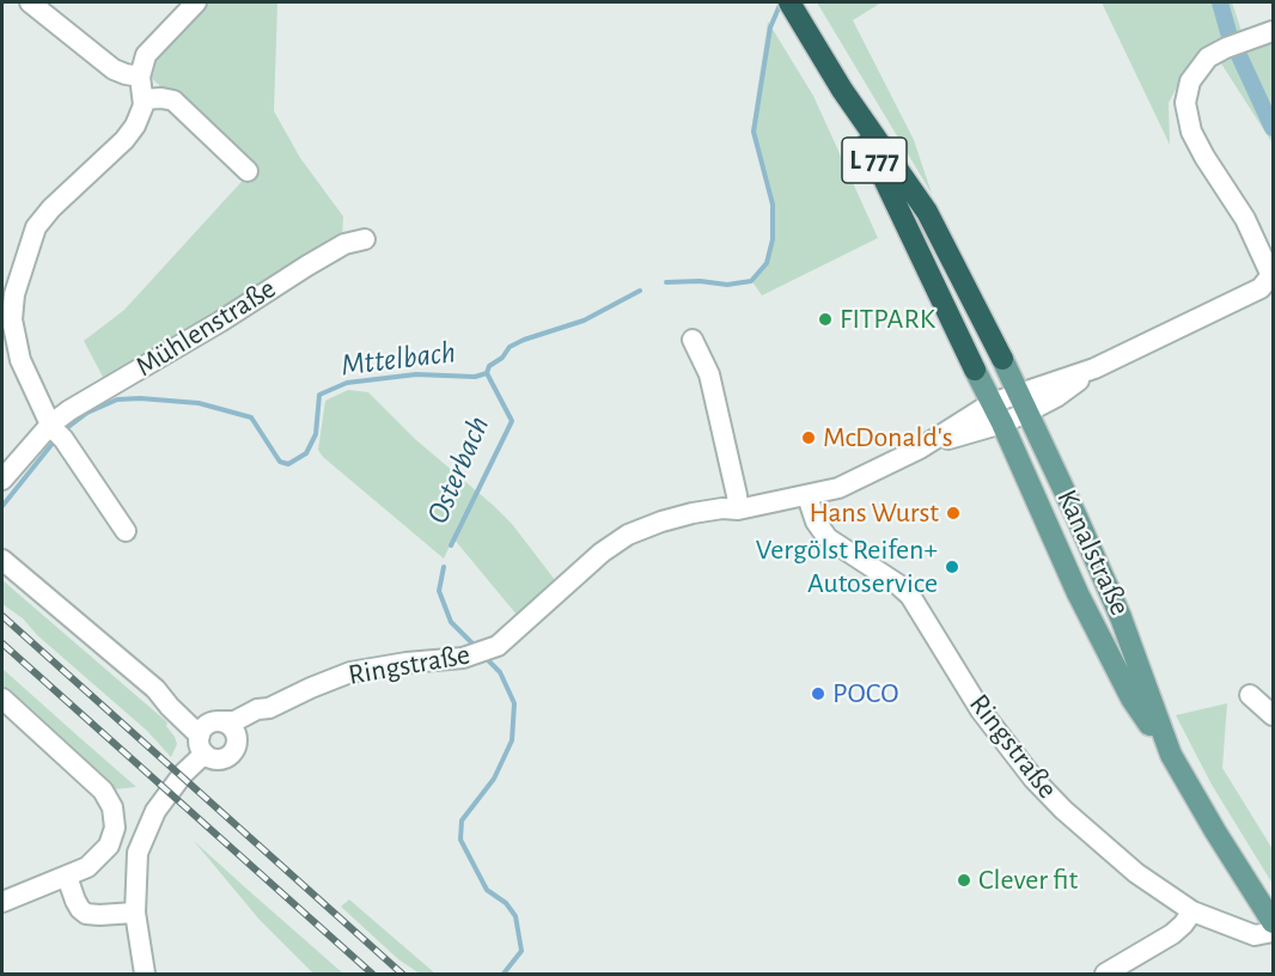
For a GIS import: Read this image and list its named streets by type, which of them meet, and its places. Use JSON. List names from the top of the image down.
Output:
{
  "streets": {
    "highway": ["L 777"],
    "main road": ["Kanalstraße"],
    "street": ["Mühlenstraße", "Ringstraße"]
  },
  "crossings": [
    ["L 777", "Kanalstraße"],
    ["Kanalstraße", "Ringstraße"]
  ],
  "water": ["Mttelbach", "Osterbach"],
  "places": [
    "FITPARK",
    "McDonald's",
    "Hans Wurst",
    "Vergölst Reifen+ Autoservice",
    "POCO",
    "Clever fit"
  ]
}
